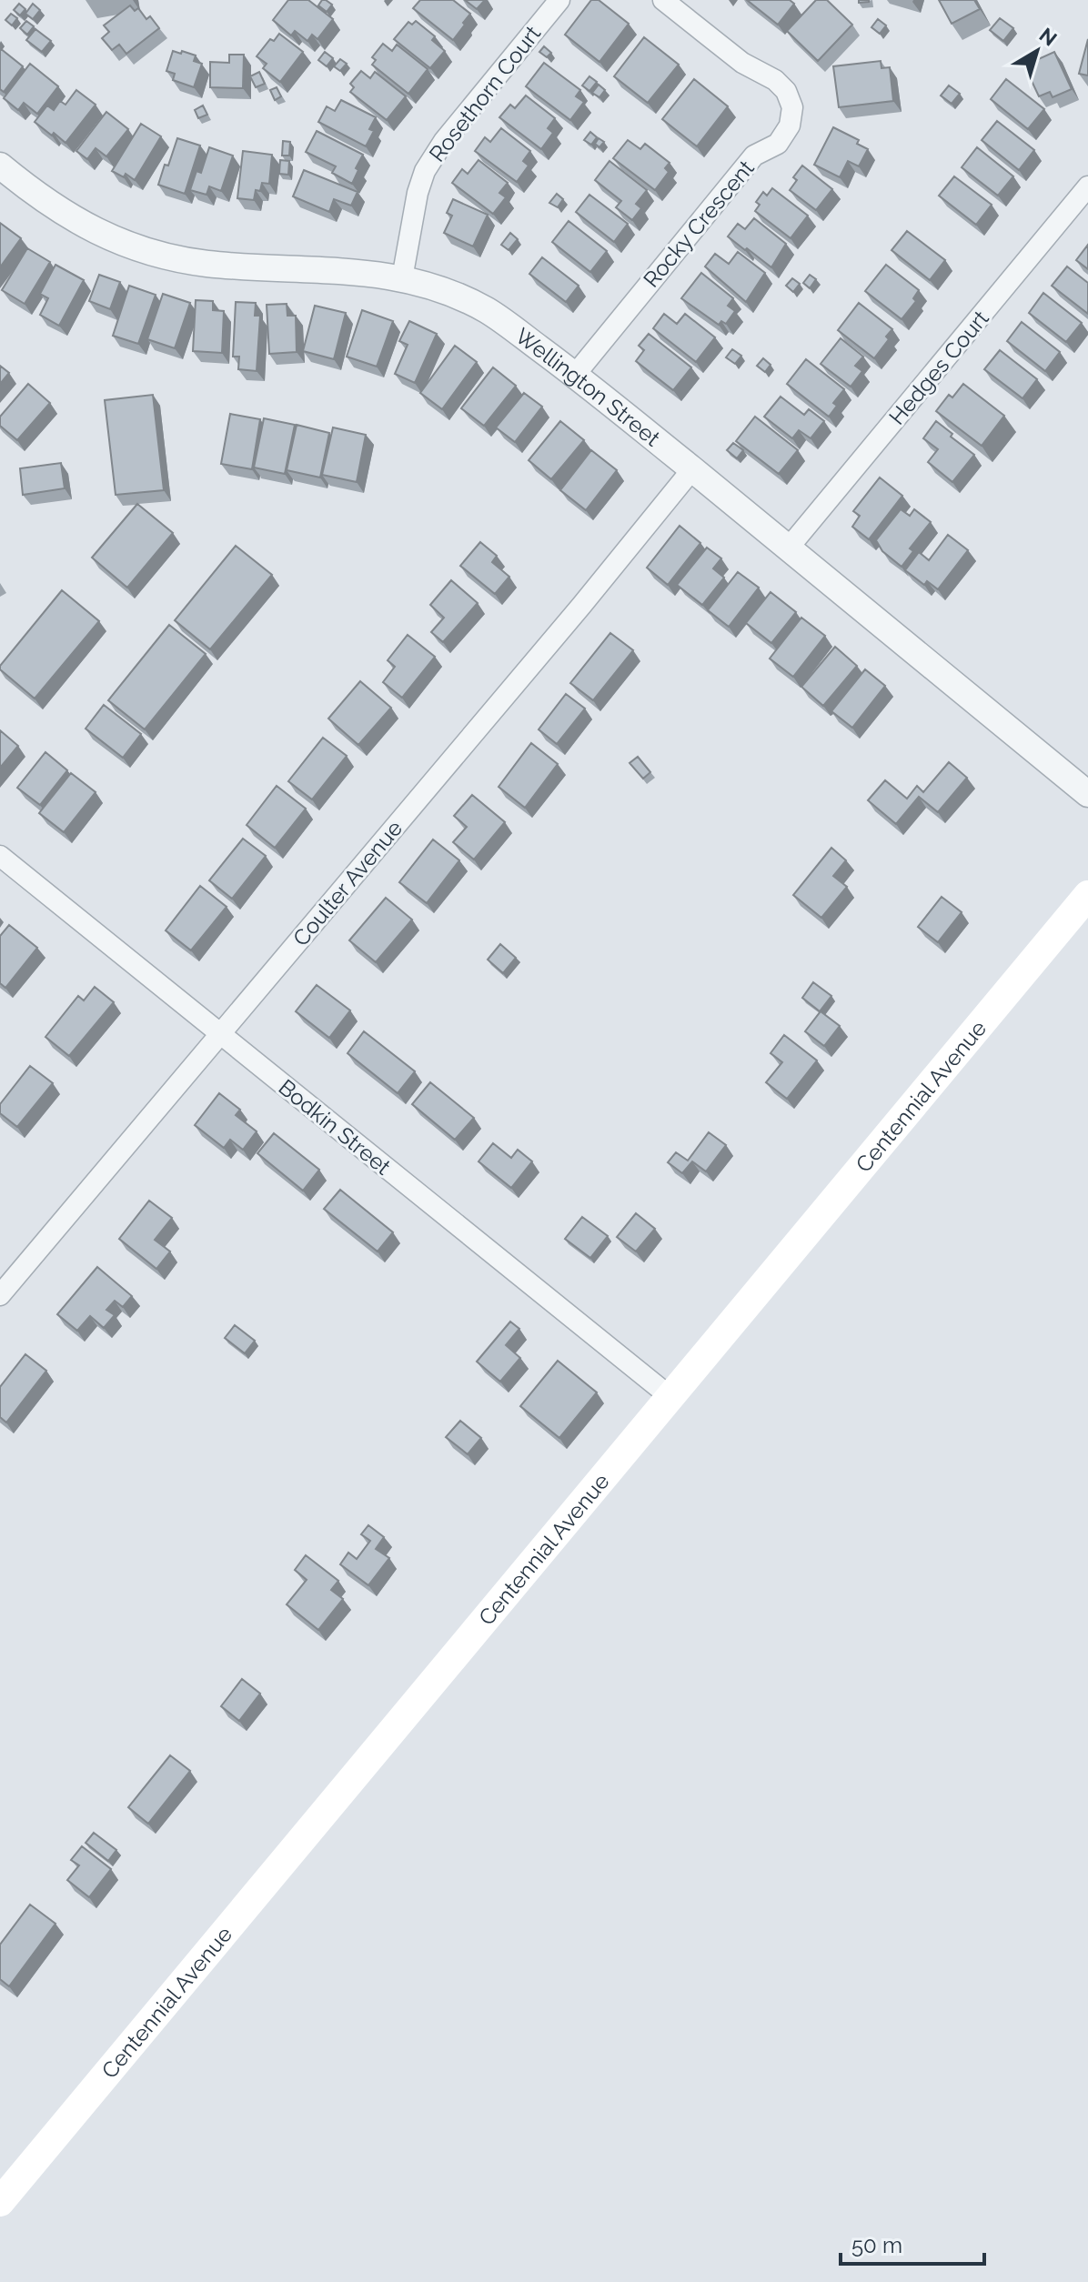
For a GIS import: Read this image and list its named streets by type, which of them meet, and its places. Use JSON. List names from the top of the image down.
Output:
{
  "streets": {
    "main road": ["Centennial Avenue"],
    "street": [
      "Rosethorn Court",
      "Rocky Crescent",
      "Hedges Court",
      "Wellington Street",
      "Coulter Avenue",
      "Bodkin Street"
    ]
  },
  "crossings": [
    ["Rosethorn Court", "Wellington Street"],
    ["Rocky Crescent", "Wellington Street"],
    ["Hedges Court", "Wellington Street"],
    ["Wellington Street", "Coulter Avenue"],
    ["Coulter Avenue", "Bodkin Street"],
    ["Centennial Avenue", "Bodkin Street"]
  ],
  "scale_bar": "50 m",
  "north": "top right"
}
